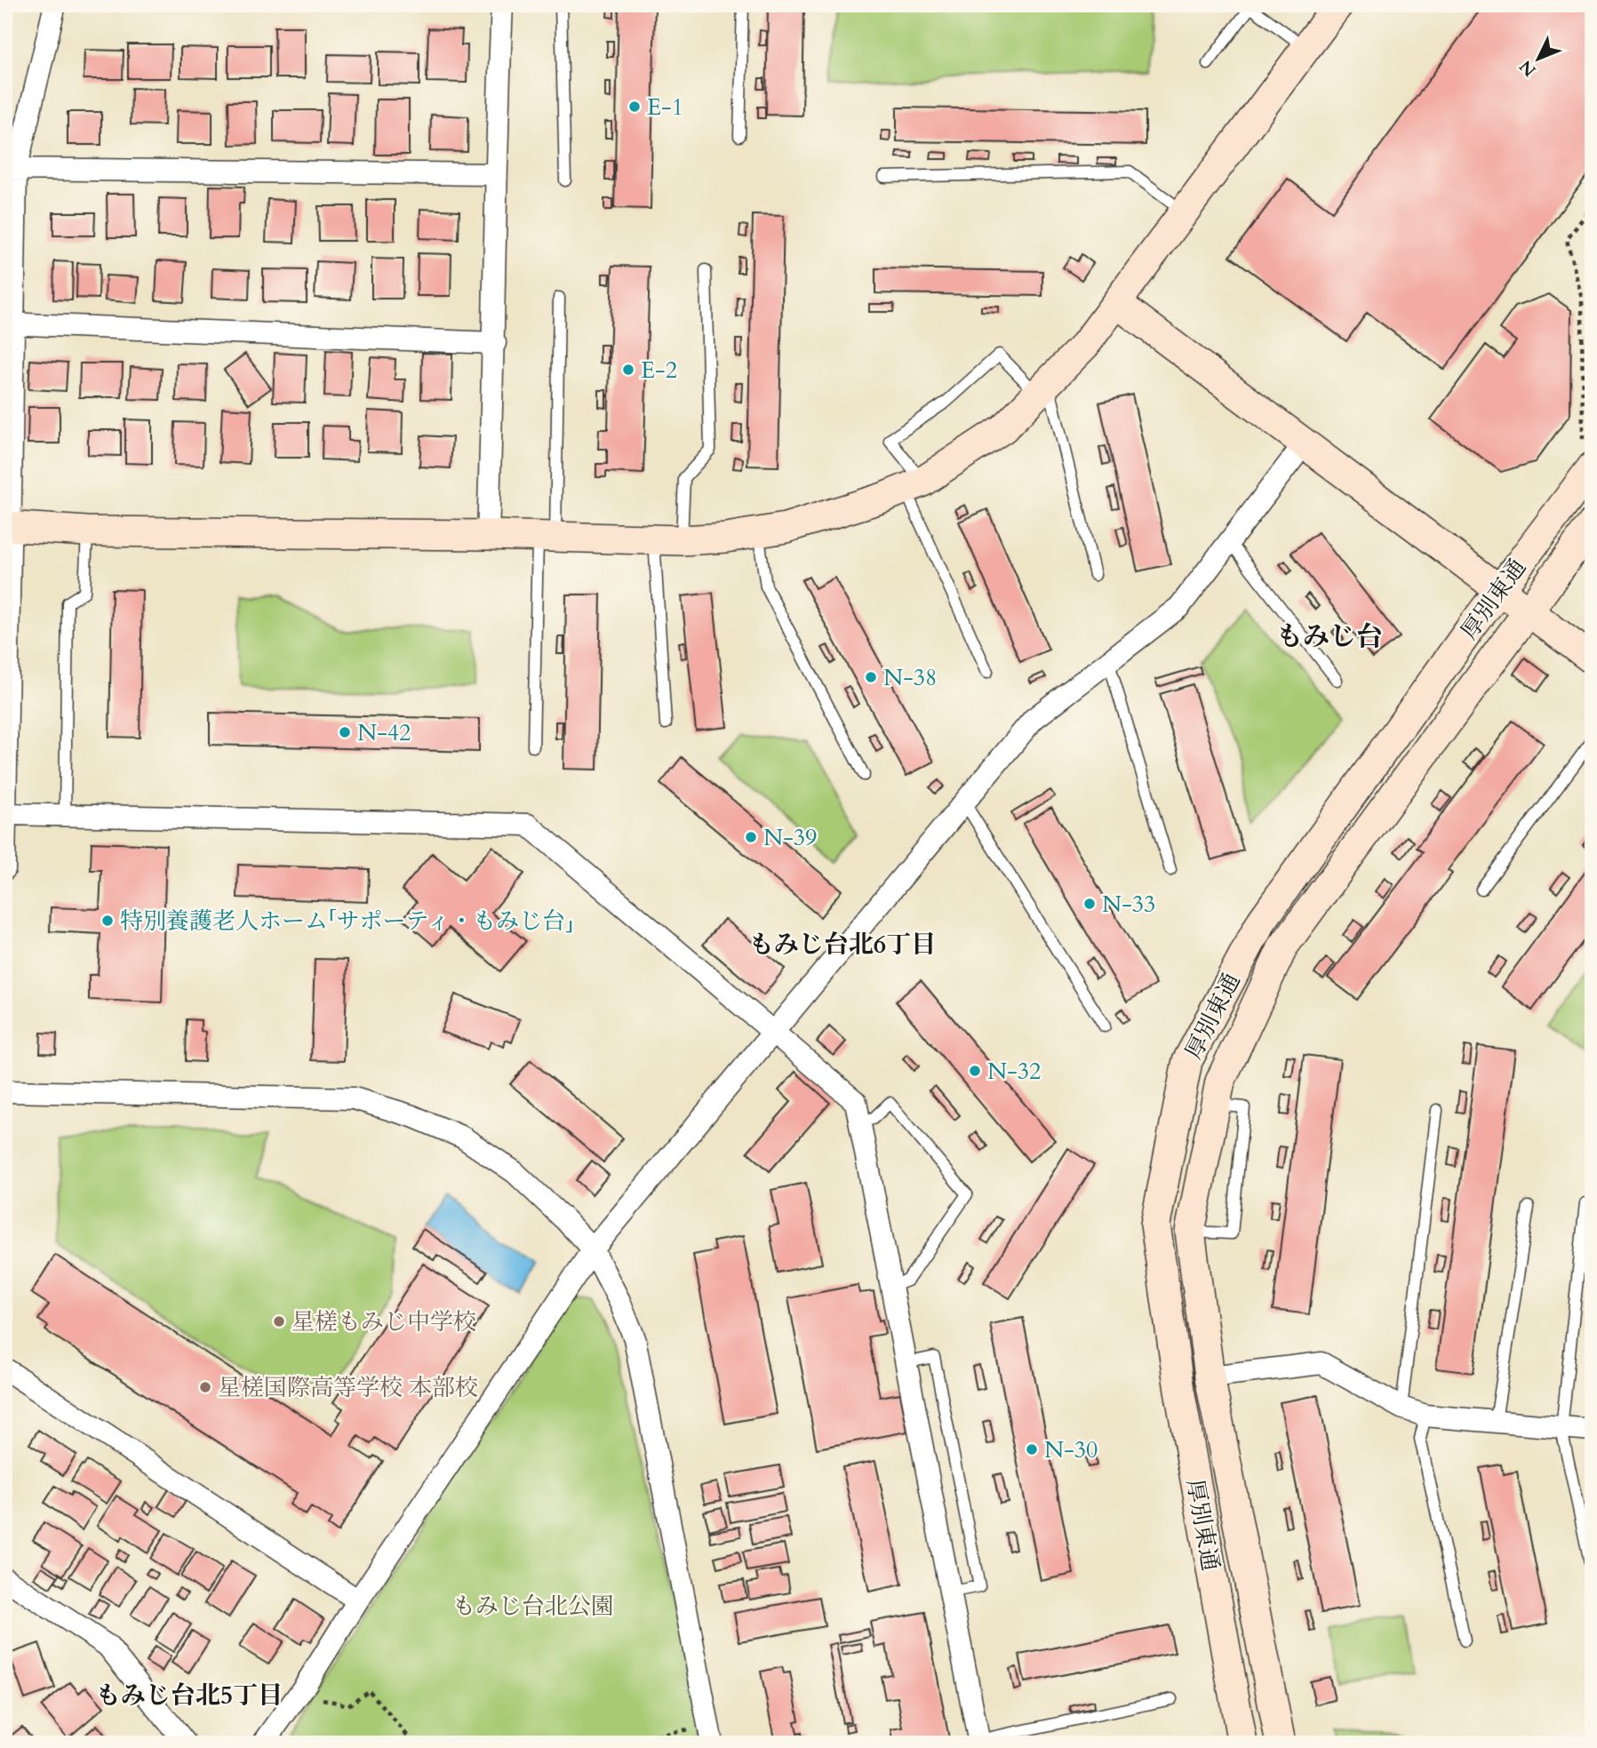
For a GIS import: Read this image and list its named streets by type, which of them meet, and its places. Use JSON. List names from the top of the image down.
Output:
{
  "streets": {
    "street": ["厚別東通"]
  },
  "districts": ["もみじ台", "もみじ台北6丁目", "もみじ台北5丁目"],
  "parks": ["もみじ台北公園"],
  "places": [
    "E-1",
    "E-2",
    "N-38",
    "N-42",
    "N-39",
    "N-33",
    "特別養護老人ホーム「サポーティ・もみじ台」",
    "N-32",
    "星槎もみじ中学校",
    "星槎国際高等学校 本部校",
    "N-30"
  ],
  "north": "bottom left"
}
